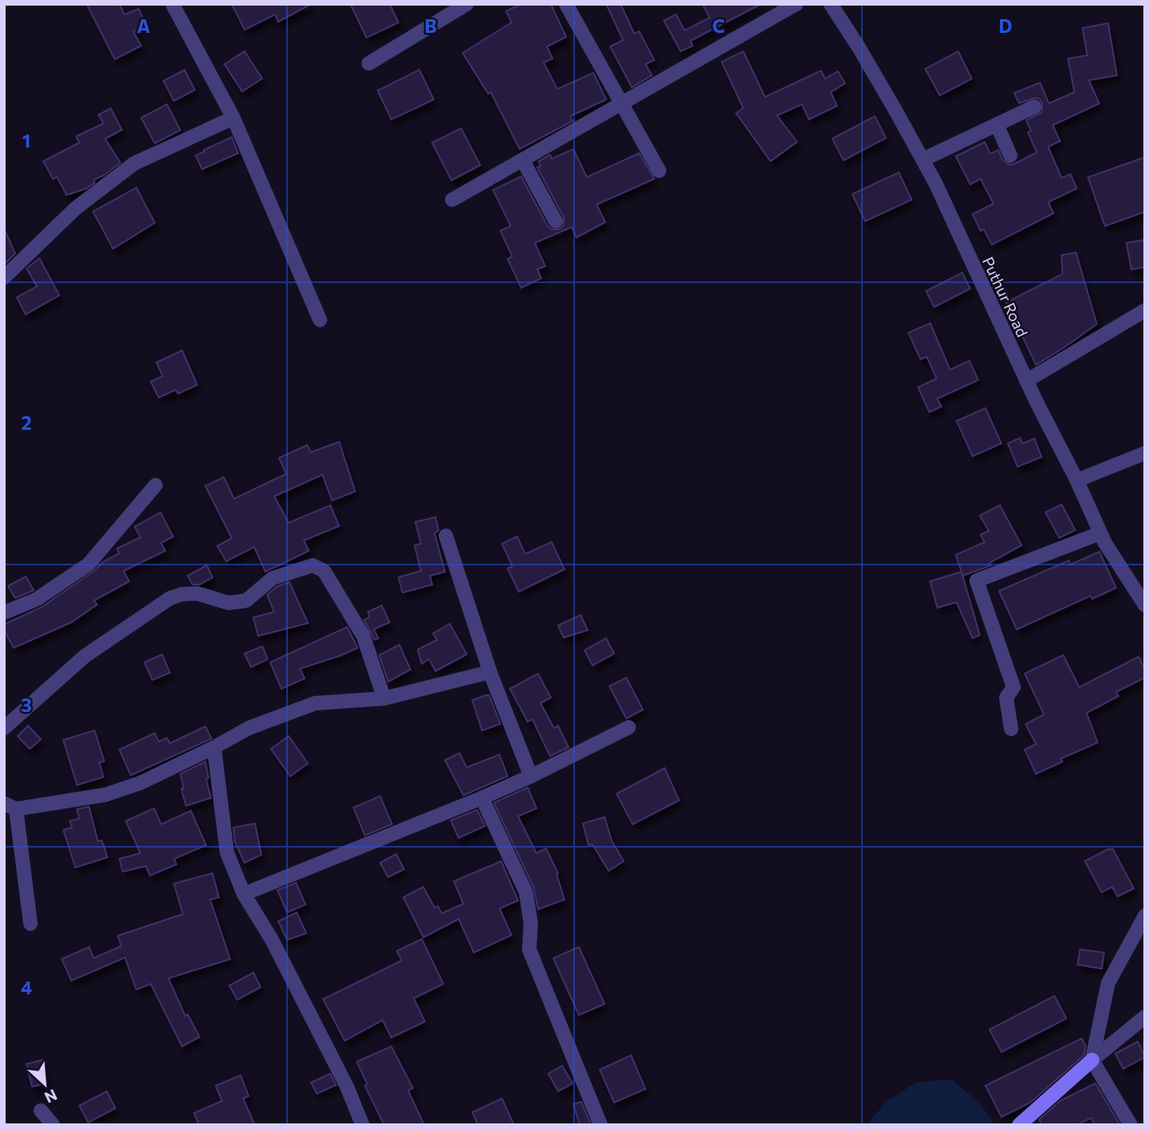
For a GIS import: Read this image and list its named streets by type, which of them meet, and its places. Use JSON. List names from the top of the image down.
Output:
{
  "streets": {
    "street": ["Puthur Road"]
  },
  "north": "bottom right",
  "grid": {
    "columns": [
      "A",
      "B",
      "C",
      "D"
    ],
    "rows": [
      "1",
      "2",
      "3",
      "4"
    ]
  }
}
